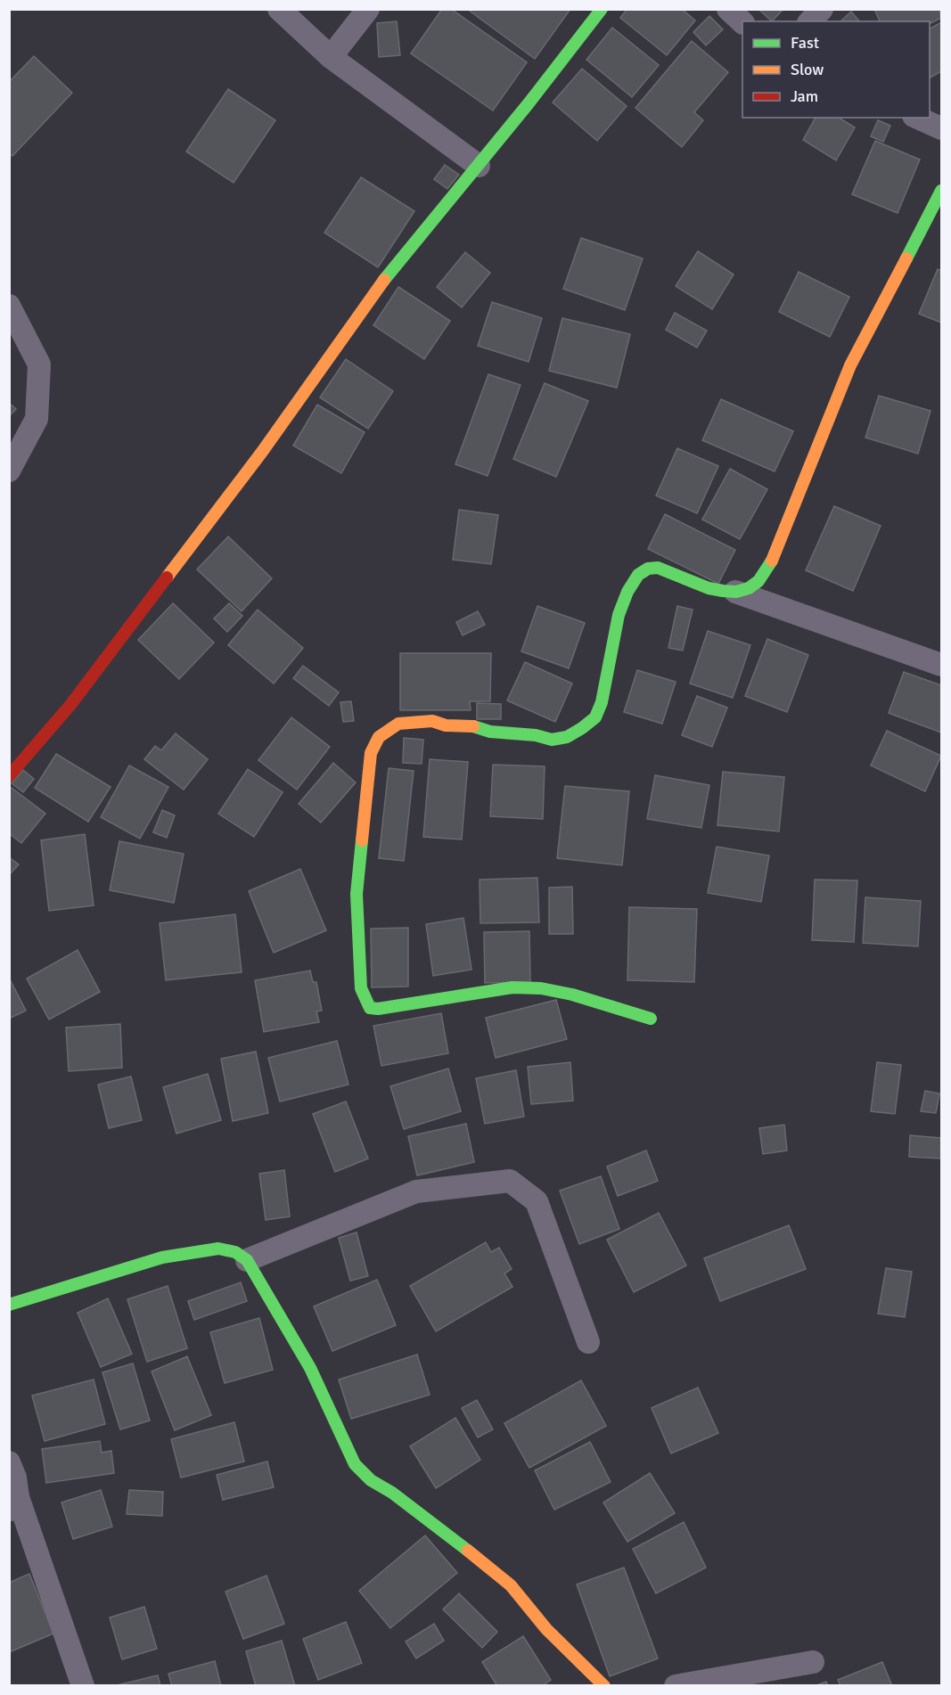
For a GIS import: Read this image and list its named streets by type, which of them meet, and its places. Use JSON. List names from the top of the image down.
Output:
{
  "legend": ["Fast", "Slow", "Jam"]
}
